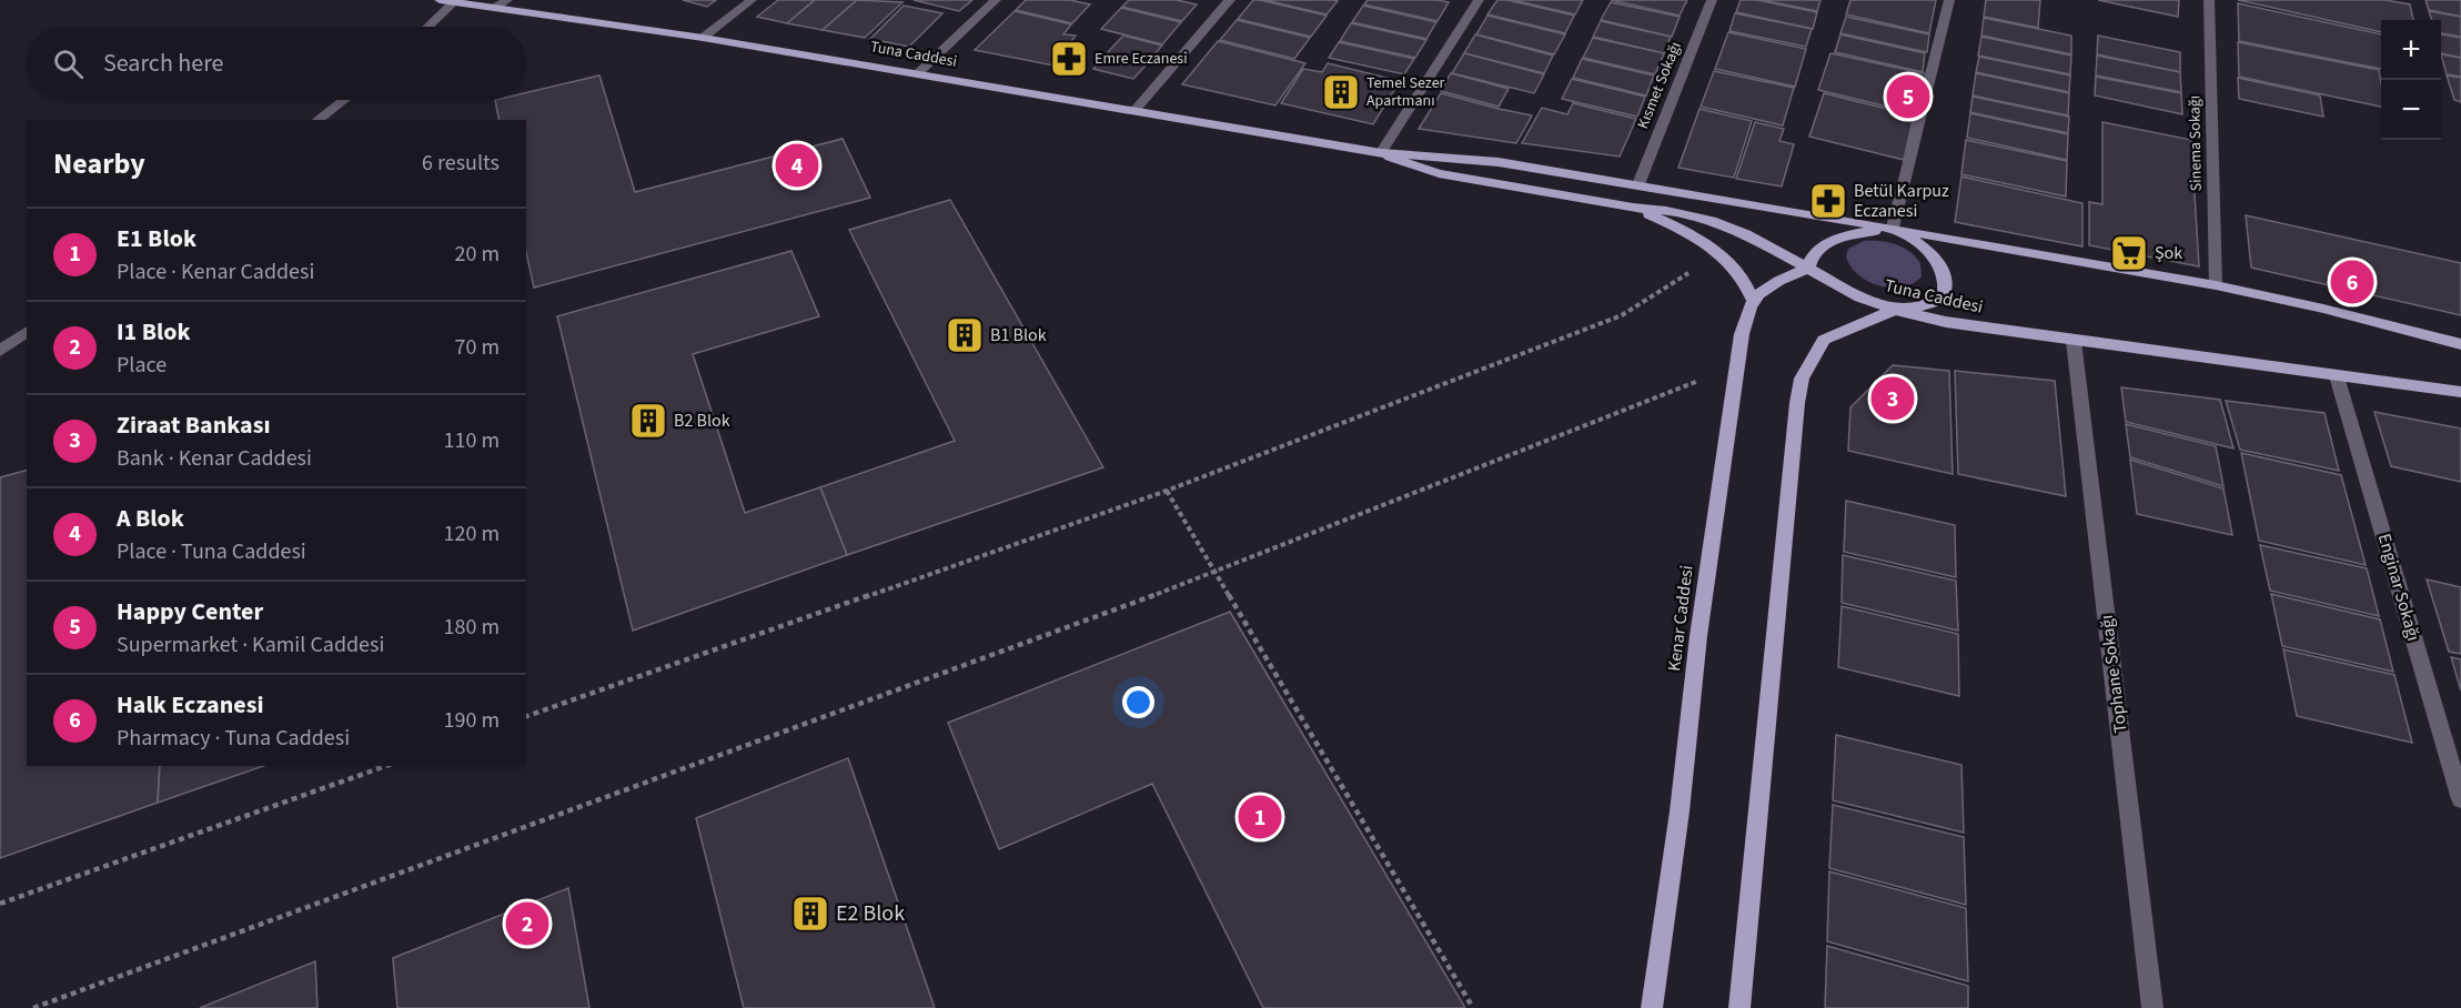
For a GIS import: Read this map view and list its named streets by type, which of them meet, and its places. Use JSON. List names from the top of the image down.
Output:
{
  "streets": {
    "main road": ["Tuna Caddesi", "Kenar Caddesi"],
    "street": [
      "Kısmet Sokağı",
      "Sinema Sokağı",
      "Enginar Sokağı",
      "Tophane Sokağı"
    ]
  },
  "crossings": [
    ["Tuna Caddesi", "Kısmet Sokağı"],
    ["Tuna Caddesi", "Sinema Sokağı"],
    ["Tuna Caddesi", "Enginar Sokağı"],
    ["Tuna Caddesi", "Tophane Sokağı"]
  ],
  "places": {
    "pharmacy": ["Emre Eczanesi", "Betül Karpuz Eczanesi"],
    "building": [
      "Temel Sezer Apartmanı",
      "B1 Blok",
      "B2 Blok",
      "E2 Blok"
    ],
    "supermarket": ["Şok"]
  },
  "page": {
    "map_buttons": ["+", "−"],
    "search": "Search here",
    "pins": [
      "5",
      "4",
      "6",
      "3",
      "1",
      "2"
    ],
    "heading": ["Nearby", "6 results"],
    "list": [
      {
        "mark": "1",
        "name": "E1 Blok",
        "note": "Place · Kenar Caddesi",
        "value": "20 m"
      },
      {
        "mark": "2",
        "name": "I1 Blok",
        "note": "Place",
        "value": "70 m"
      },
      {
        "mark": "3",
        "name": "Ziraat Bankası",
        "note": "Bank · Kenar Caddesi",
        "value": "110 m"
      },
      {
        "mark": "4",
        "name": "A Blok",
        "note": "Place · Tuna Caddesi",
        "value": "120 m"
      },
      {
        "mark": "5",
        "name": "Happy Center",
        "note": "Supermarket · Kamil Caddesi",
        "value": "180 m"
      },
      {
        "mark": "6",
        "name": "Halk Eczanesi",
        "note": "Pharmacy · Tuna Caddesi",
        "value": "190 m"
      }
    ]
  }
}
